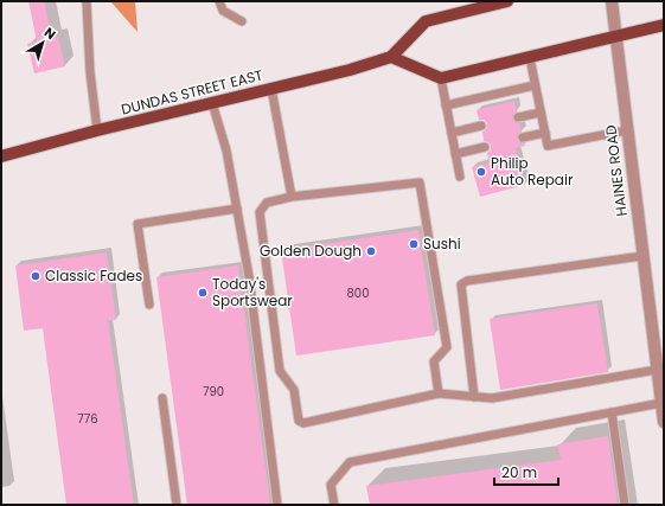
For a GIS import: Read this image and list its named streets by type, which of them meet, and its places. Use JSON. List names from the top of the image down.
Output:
{
  "streets": {
    "main road": ["DUNDAS STREET EAST"],
    "street": ["HAINES ROAD"]
  },
  "places": [
    "Philip Auto Repair",
    "Sushi",
    "Golden Dough",
    "Classic Fades",
    "Today's Sportswear"
  ],
  "house_numbers": ["800", "790", "776"],
  "scale_bar": "20 m",
  "north": "top right"
}
